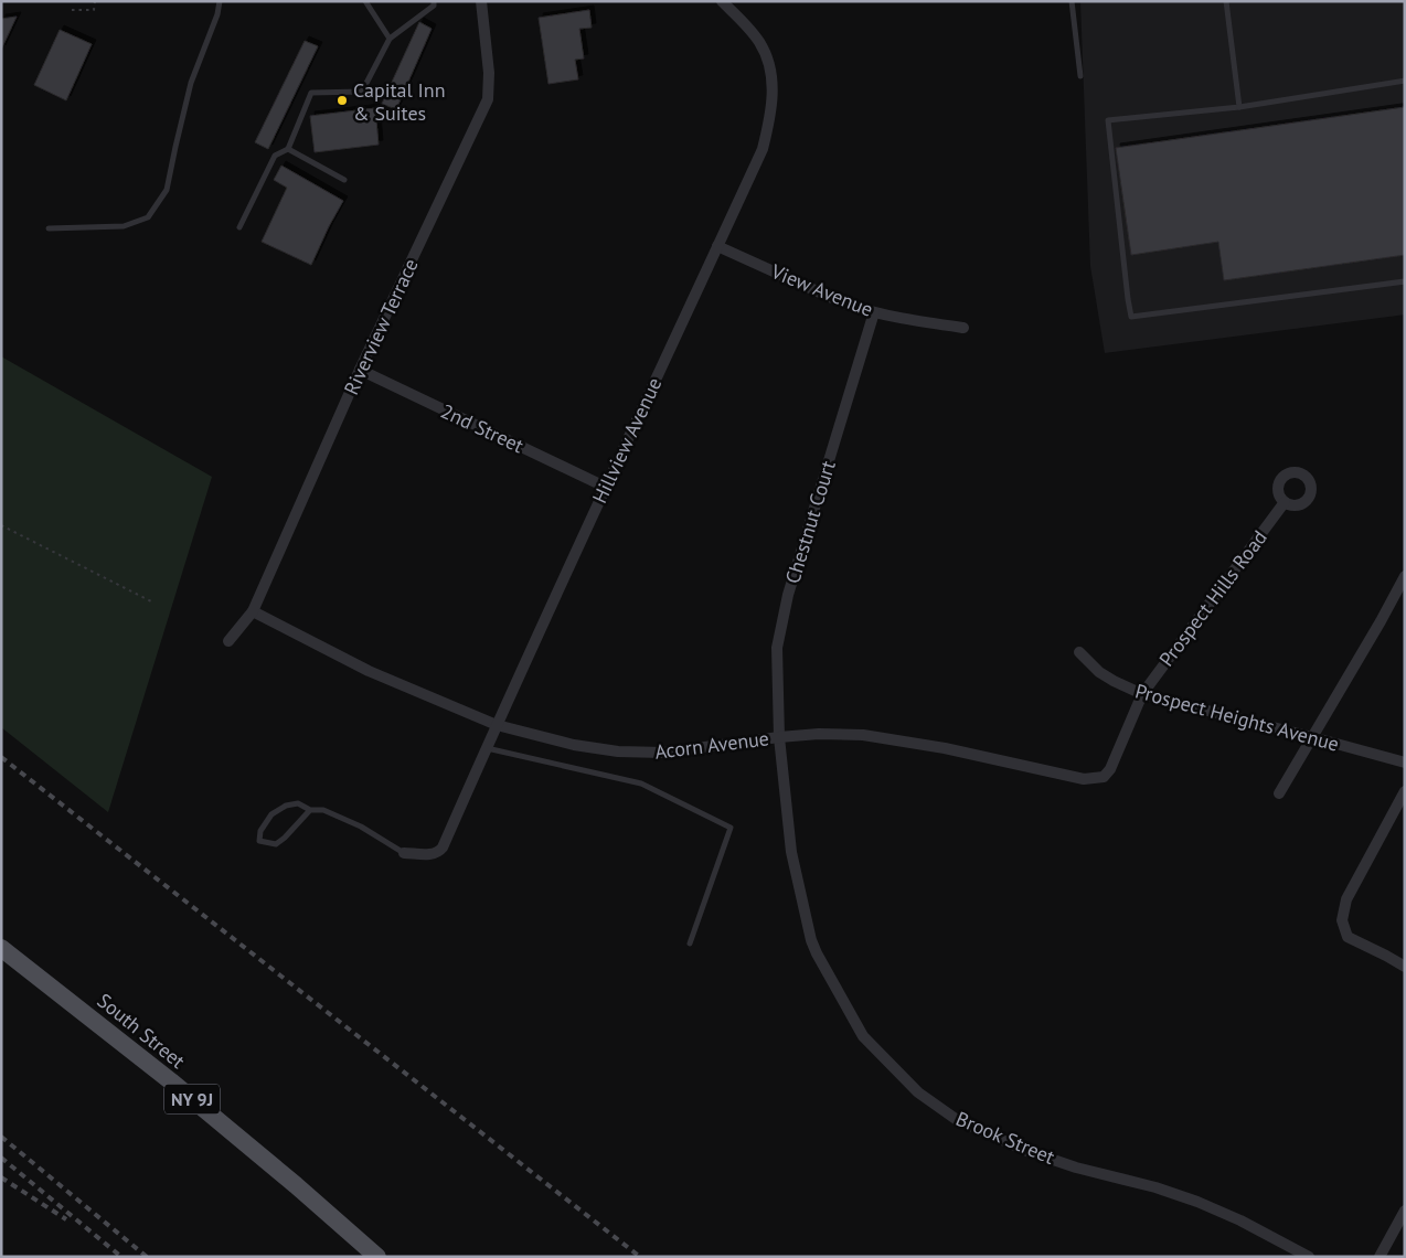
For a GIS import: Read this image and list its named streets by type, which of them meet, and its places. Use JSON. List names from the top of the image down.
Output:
{
  "streets": {
    "main road": ["South Street", "NY 9J"],
    "street": [
      "View Avenue",
      "Riverview Terrace",
      "2nd Street",
      "Hillview Avenue",
      "Chestnut Court",
      "Prospect Hills Road",
      "Prospect Heights Avenue",
      "Acorn Avenue",
      "Brook Street"
    ]
  },
  "crossings": [
    ["View Avenue", "Hillview Avenue"],
    ["View Avenue", "Chestnut Court"],
    ["Riverview Terrace", "2nd Street"],
    ["Riverview Terrace", "Acorn Avenue"],
    ["2nd Street", "Hillview Avenue"],
    ["Hillview Avenue", "Acorn Avenue"],
    ["Chestnut Court", "Acorn Avenue"],
    ["Chestnut Court", "Brook Street"],
    ["Prospect Hills Road", "Prospect Heights Avenue"],
    ["Prospect Hills Road", "Acorn Avenue"],
    ["Prospect Heights Avenue", "Acorn Avenue"],
    ["Acorn Avenue", "Brook Street"]
  ],
  "places": ["Capital Inn & Suites"]
}
